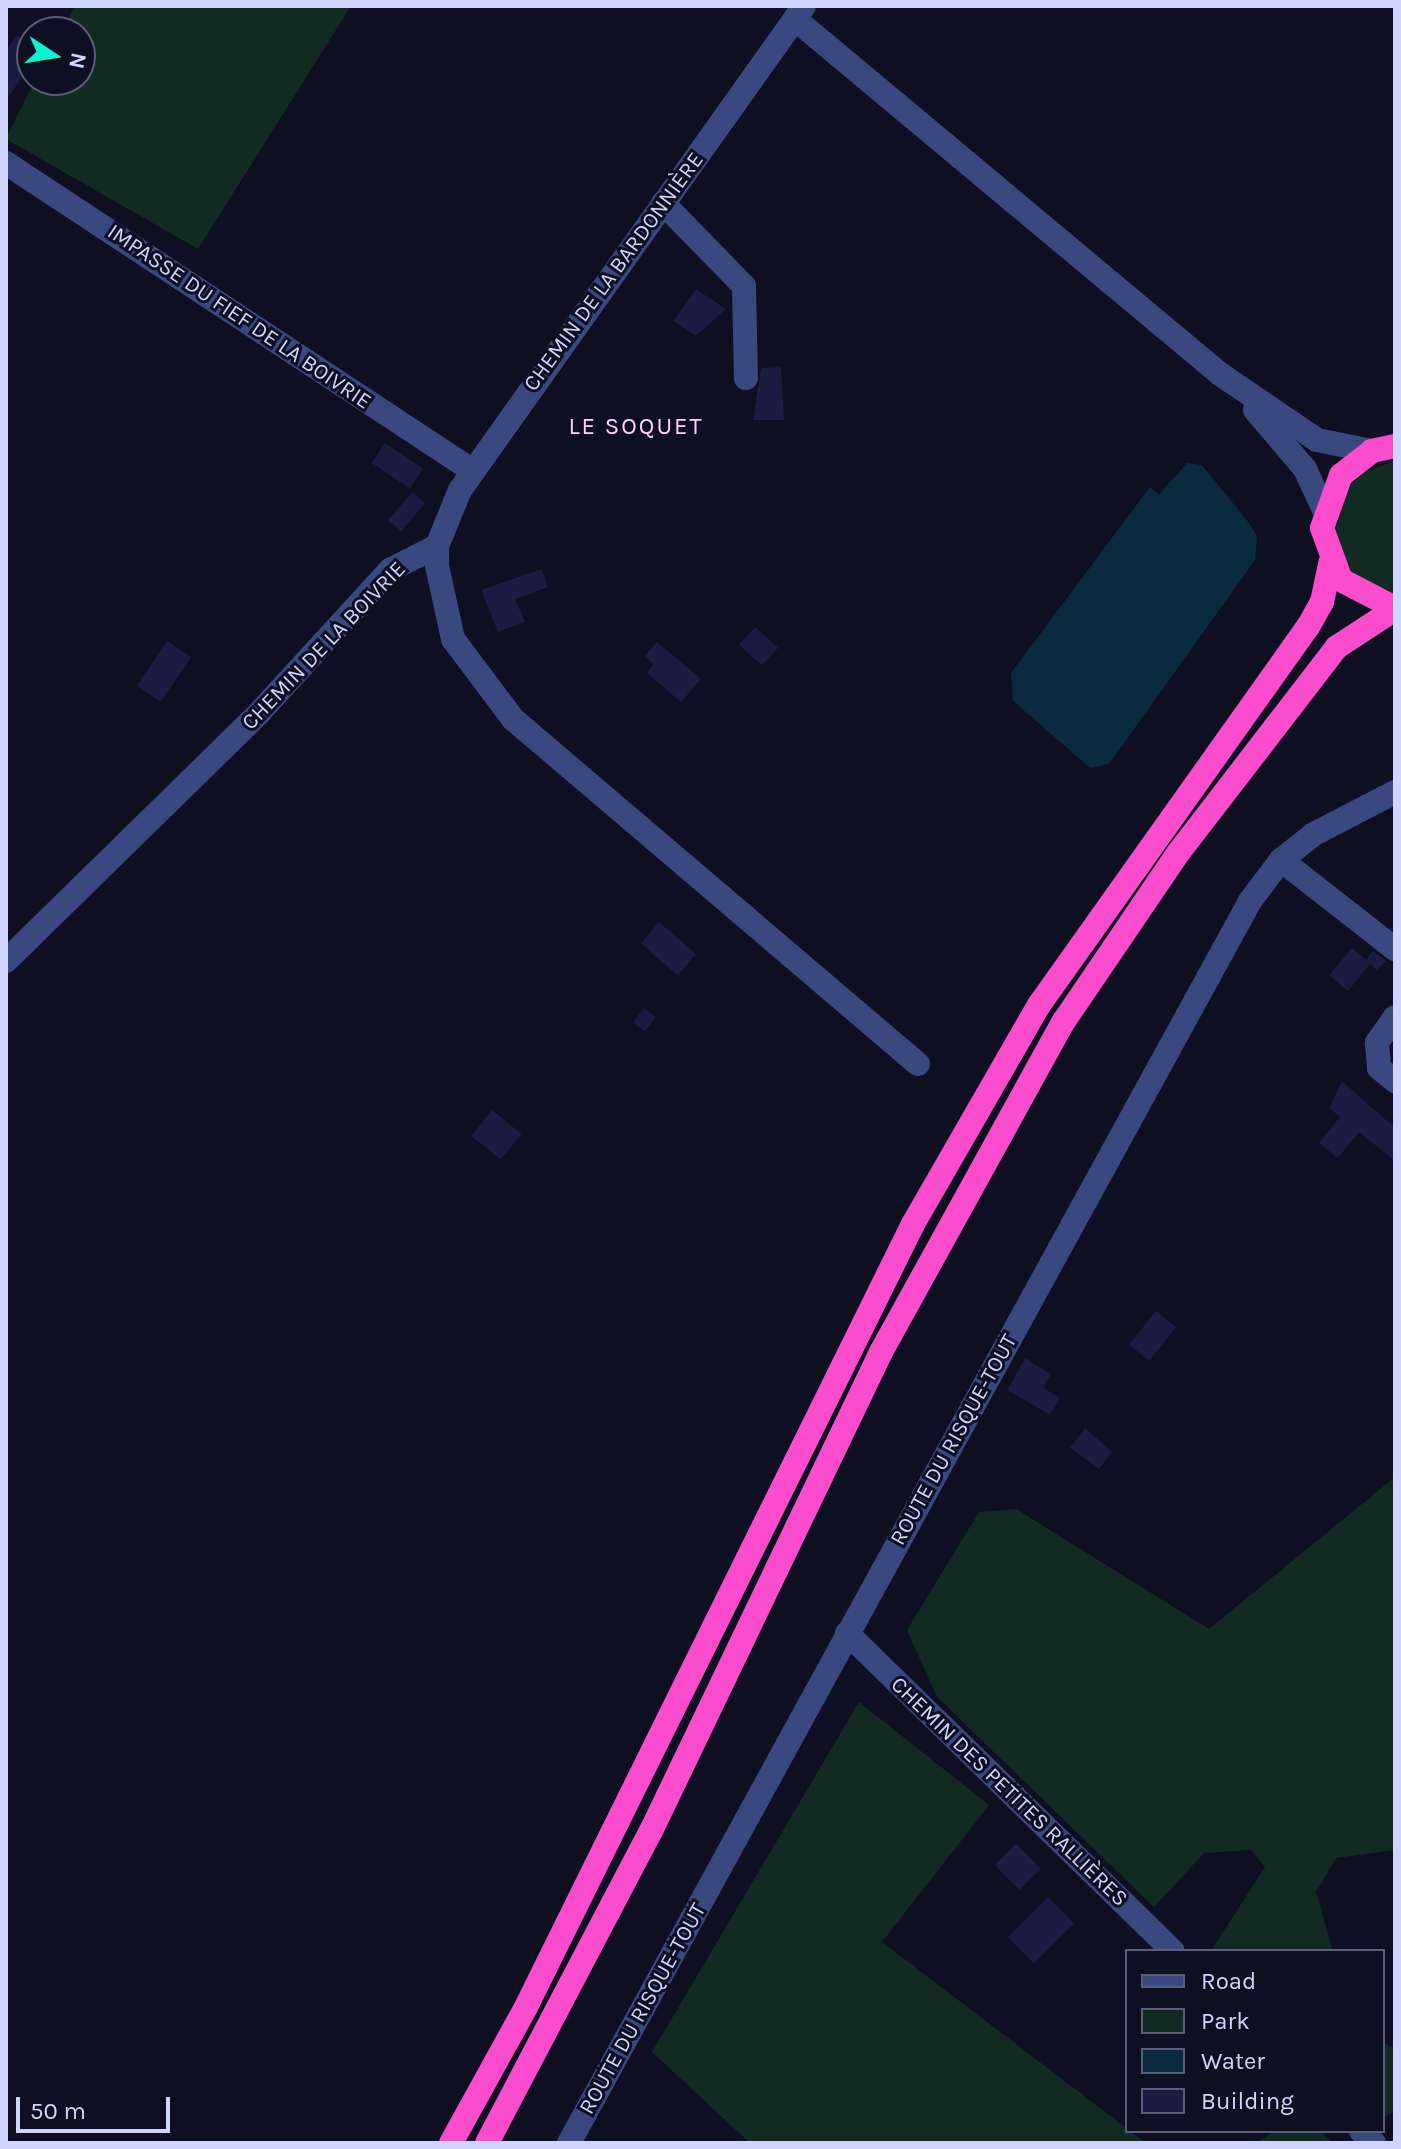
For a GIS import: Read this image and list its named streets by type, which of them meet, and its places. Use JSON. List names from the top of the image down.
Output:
{
  "streets": {
    "street": [
      "CHEMIN DE LA BARDONNIÈRE",
      "IMPASSE DU FIEF DE LA BOIVRIE",
      "CHEMIN DE LA BOIVRIE",
      "ROUTE DU RISQUE-TOUT",
      "CHEMIN DES PETITES RALLIÈRES"
    ]
  },
  "crossings": [
    ["CHEMIN DE LA BARDONNIÈRE", "IMPASSE DU FIEF DE LA BOIVRIE"],
    ["CHEMIN DE LA BARDONNIÈRE", "CHEMIN DE LA BOIVRIE"],
    ["ROUTE DU RISQUE-TOUT", "CHEMIN DES PETITES RALLIÈRES"]
  ],
  "districts": ["LE SOQUET"],
  "legend": [
    "Road",
    "Park",
    "Water",
    "Building"
  ],
  "scale_bar": "50 m",
  "north": "right"
}
